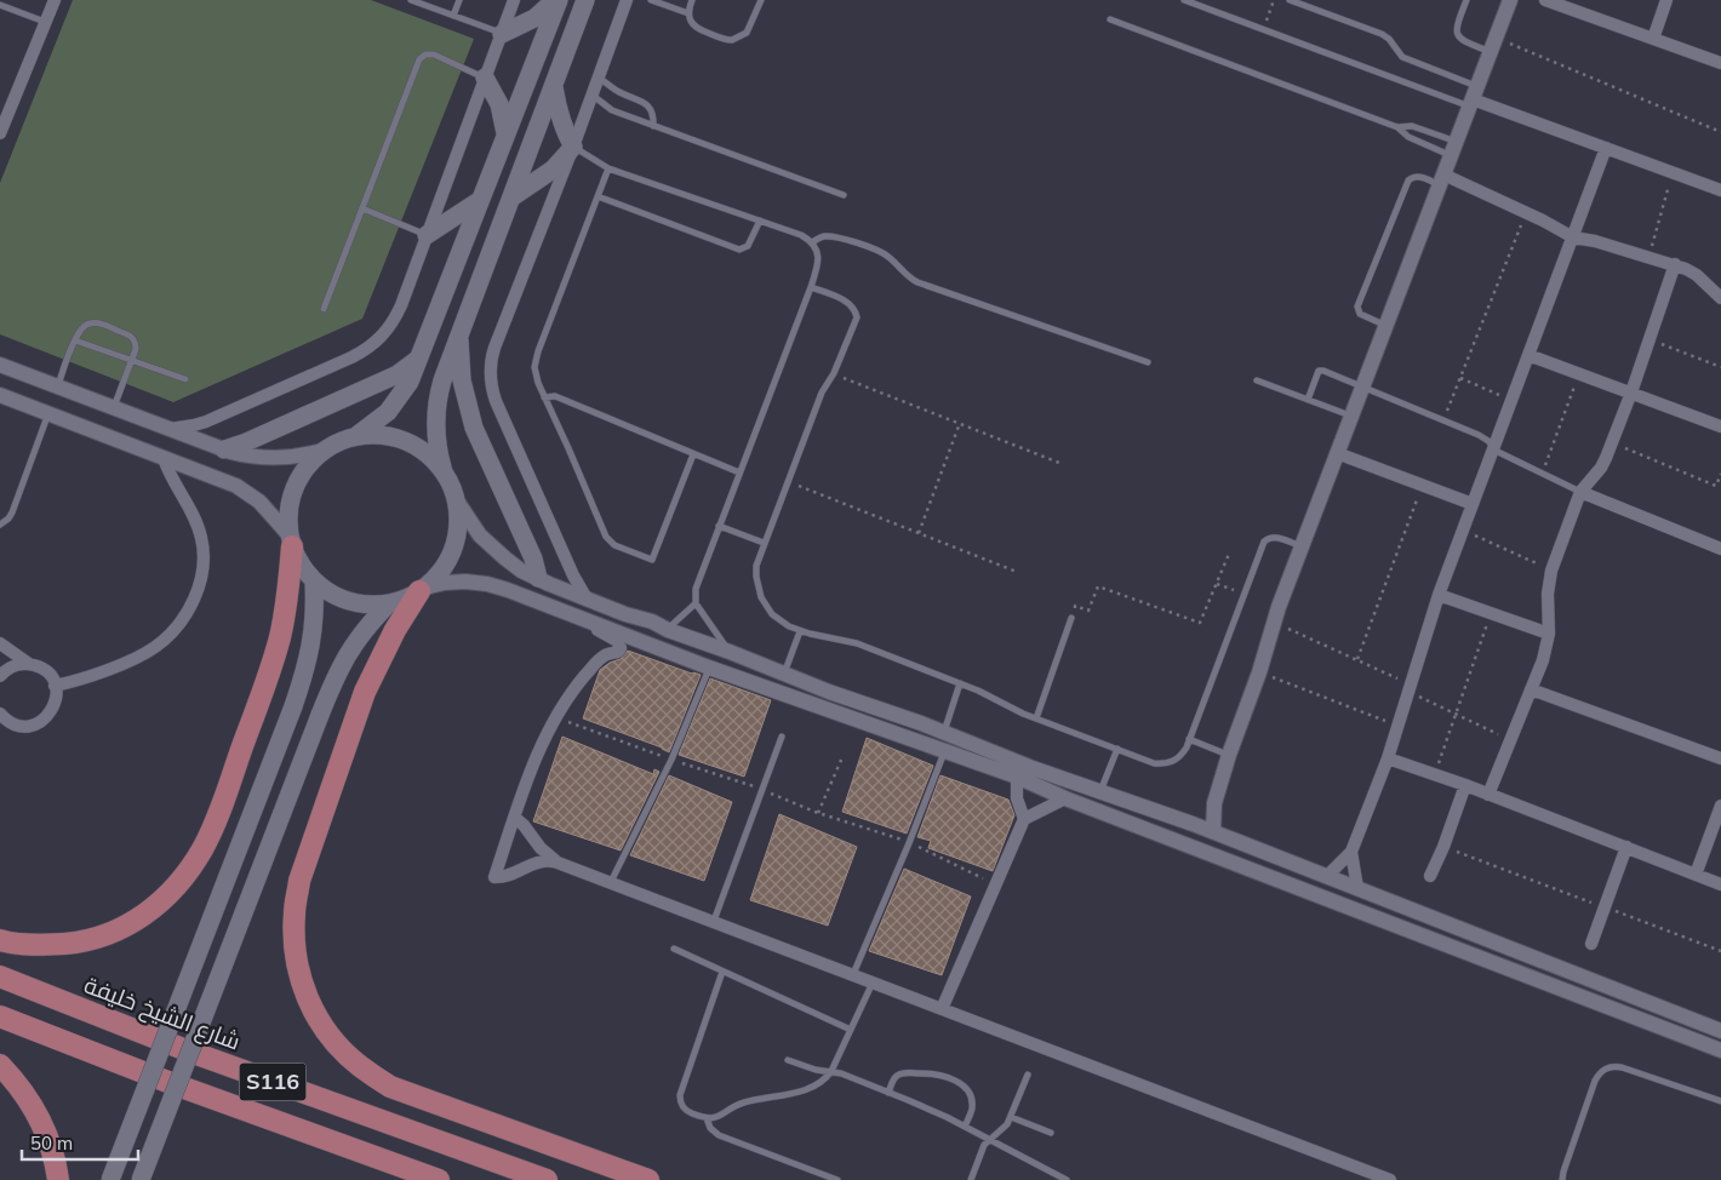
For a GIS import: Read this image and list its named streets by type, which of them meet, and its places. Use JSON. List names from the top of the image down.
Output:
{
  "streets": {
    "highway": ["شارع الشيخ خليفة", "S116"]
  },
  "scale_bar": "50 m"
}
